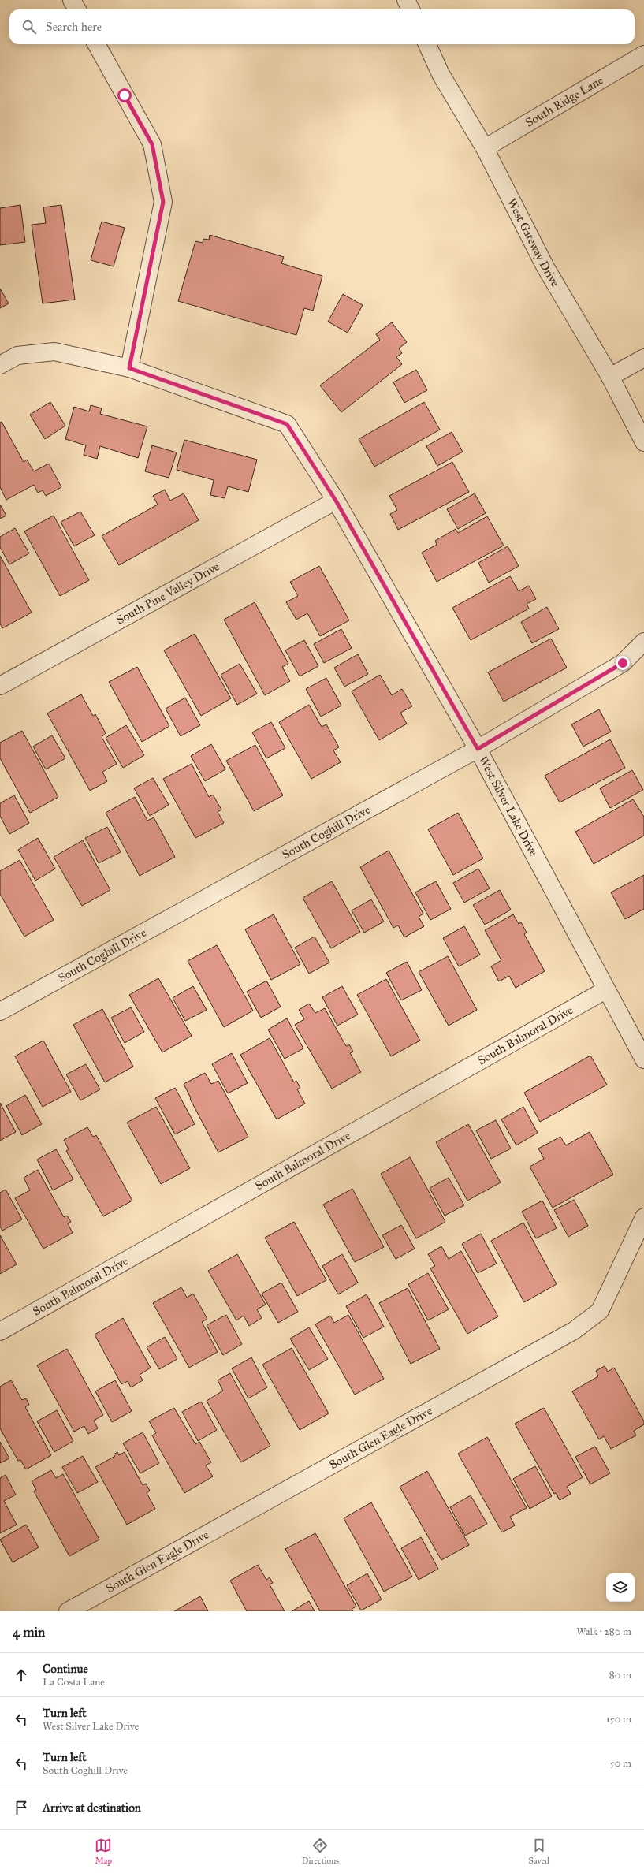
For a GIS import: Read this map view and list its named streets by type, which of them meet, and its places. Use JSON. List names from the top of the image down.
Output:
{
  "streets": {
    "street": [
      "South Ridge Lane",
      "West Gateway Drive",
      "South Pine Valley Drive",
      "West Silver Lake Drive",
      "South Coghill Drive",
      "South Balmoral Drive",
      "South Glen Eagle Drive"
    ]
  },
  "crossings": [
    ["South Ridge Lane", "West Gateway Drive"],
    ["South Pine Valley Drive", "West Silver Lake Drive"],
    ["West Silver Lake Drive", "South Coghill Drive"],
    ["West Silver Lake Drive", "South Balmoral Drive"]
  ],
  "page": {
    "search": "Search here",
    "heading": ["4 min", "Walk · 280 m"],
    "list": [
      ["Continue", "La Costa Lane", "80 m"],
      ["Turn left", "West Silver Lake Drive", "150 m"],
      ["Turn left", "South Coghill Drive", "50 m"],
      "Arrive at destination"
    ],
    "nav": ["Map", "Directions", "Saved"]
  }
}
